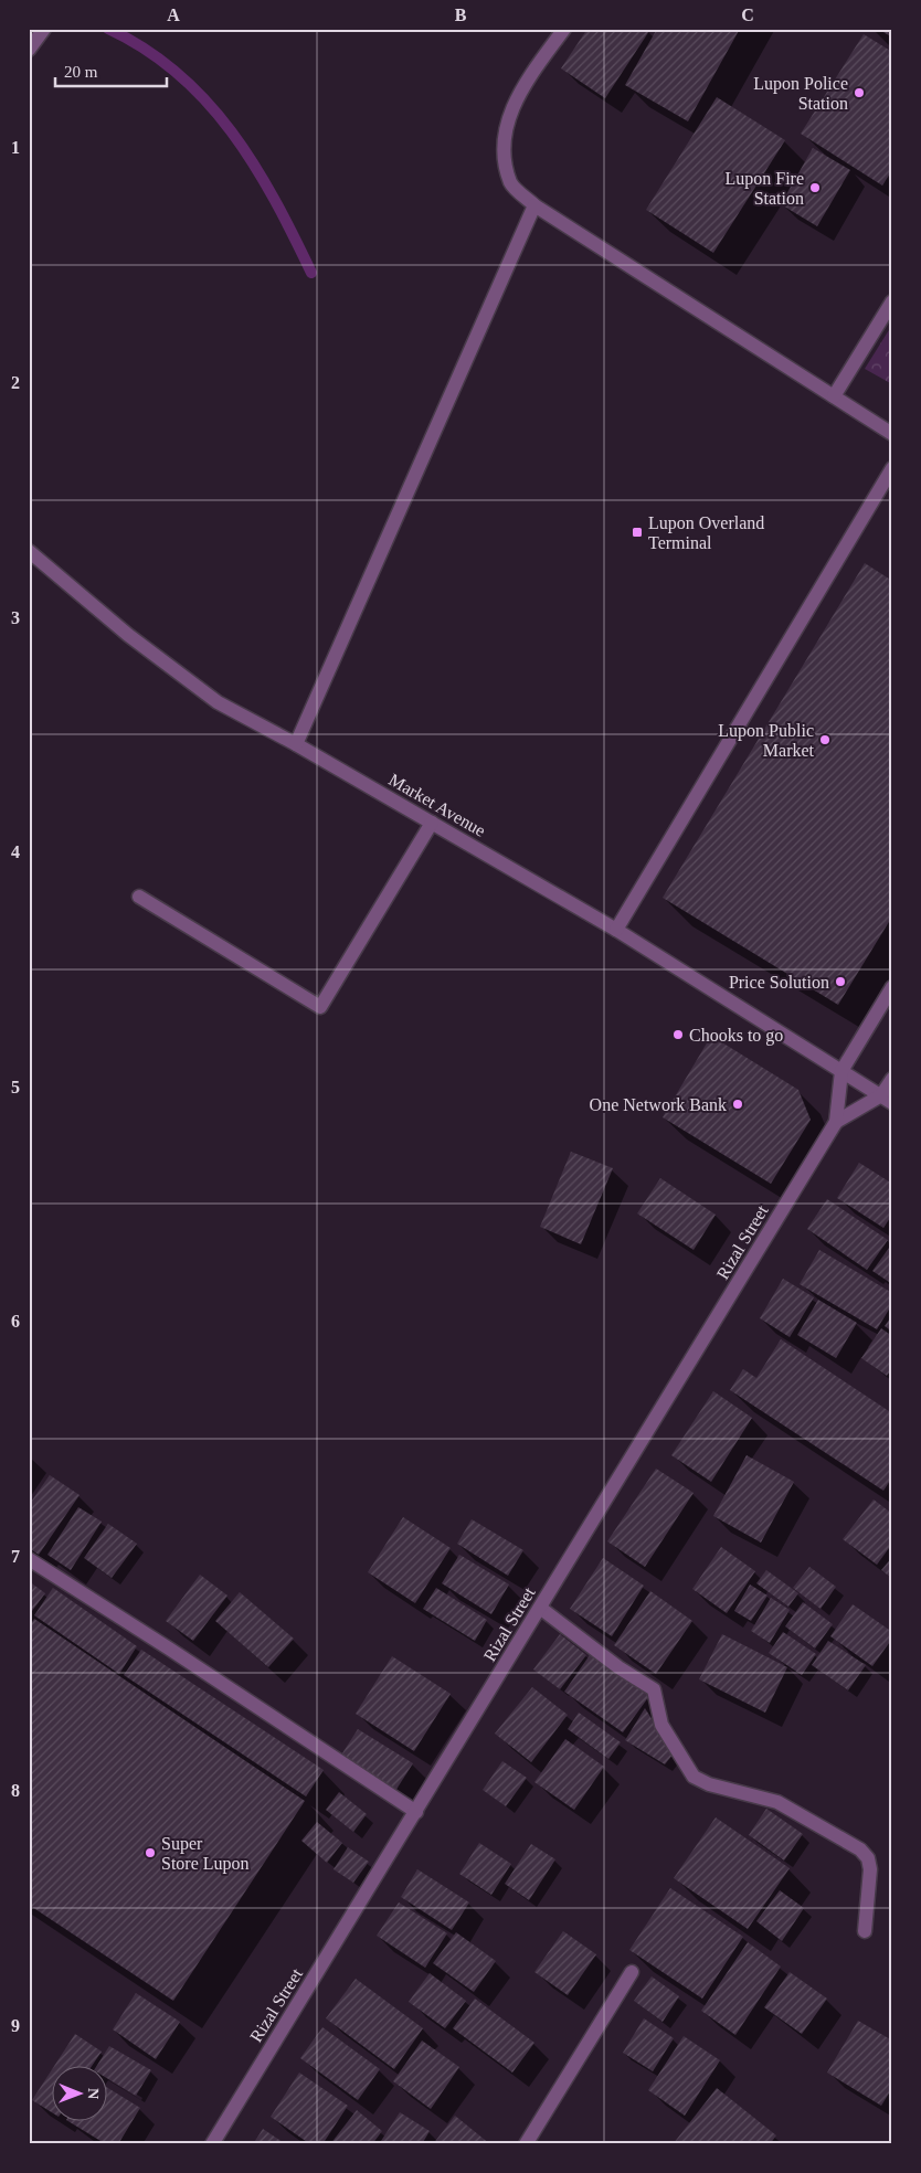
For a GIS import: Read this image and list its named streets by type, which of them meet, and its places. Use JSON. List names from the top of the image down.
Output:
{
  "streets": {
    "street": ["Market Avenue", "Rizal Street"]
  },
  "crossings": [
    ["Market Avenue", "Rizal Street"]
  ],
  "places": {
    "other": [
      "Lupon Police Station",
      "Lupon Fire Station",
      "Lupon Public Market",
      "Price Solution",
      "Chooks to go",
      "One Network Bank",
      "Super Store Lupon"
    ],
    "transit": ["Lupon Overland Terminal"]
  },
  "scale_bar": "20 m",
  "north": "right",
  "grid": {
    "columns": ["A", "B", "C"],
    "rows": [
      "1",
      "2",
      "3",
      "4",
      "5",
      "6",
      "7",
      "8",
      "9"
    ]
  }
}
